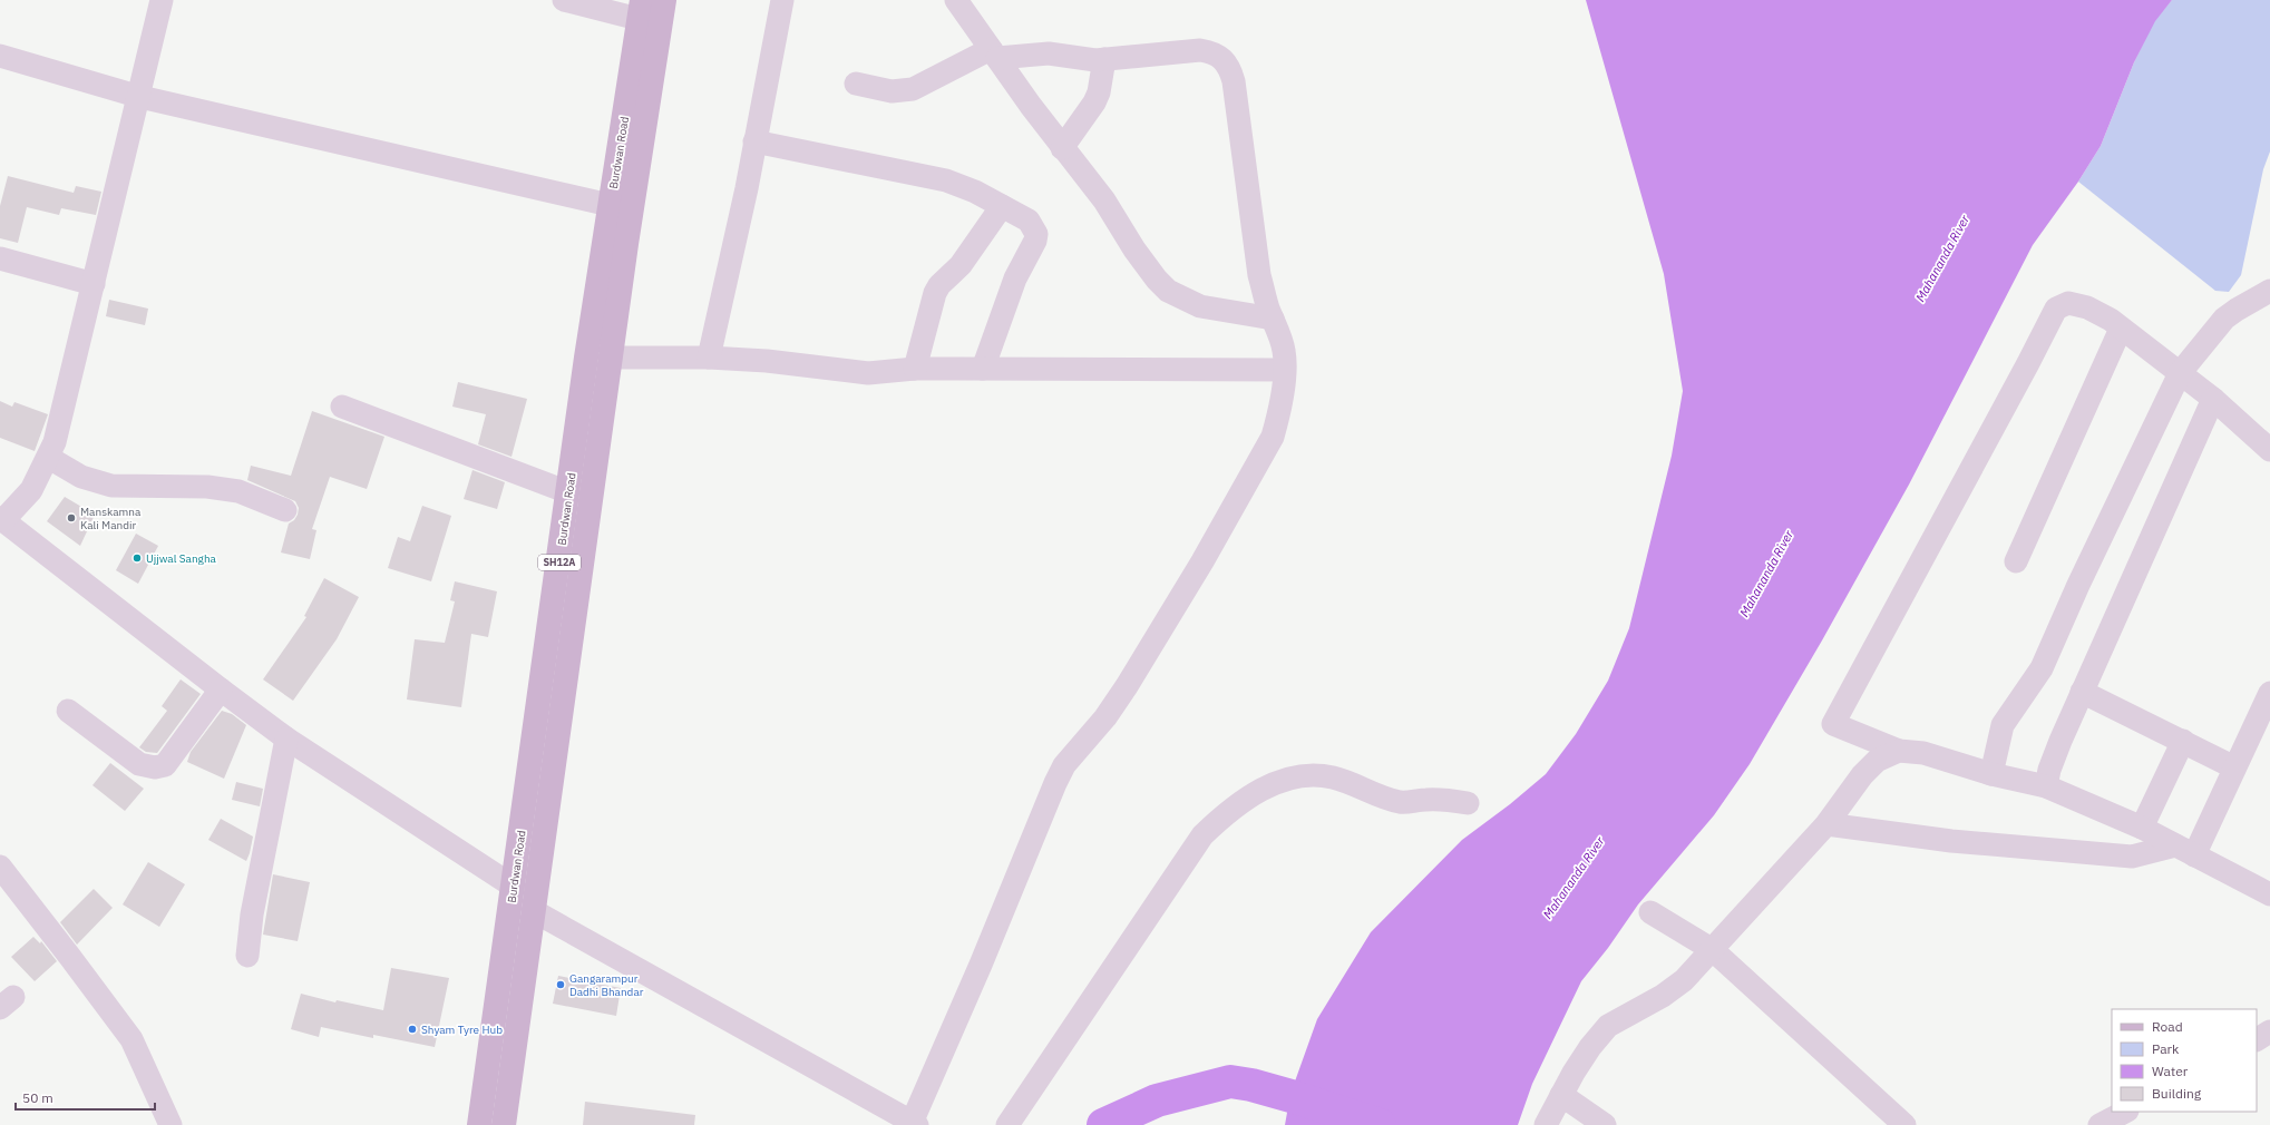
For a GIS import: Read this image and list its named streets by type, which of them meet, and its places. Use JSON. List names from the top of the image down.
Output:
{
  "streets": {
    "main road": ["Burdwan Road", "SH12A"]
  },
  "water": ["Mahananda River"],
  "places": [
    "Manskamna Kali Mandir",
    "Ujjwal Sangha",
    "Gangarampur Dadhi Bhandar",
    "Shyam Tyre Hub"
  ],
  "legend": [
    "Road",
    "Park",
    "Water",
    "Building"
  ],
  "scale_bar": "50 m"
}
